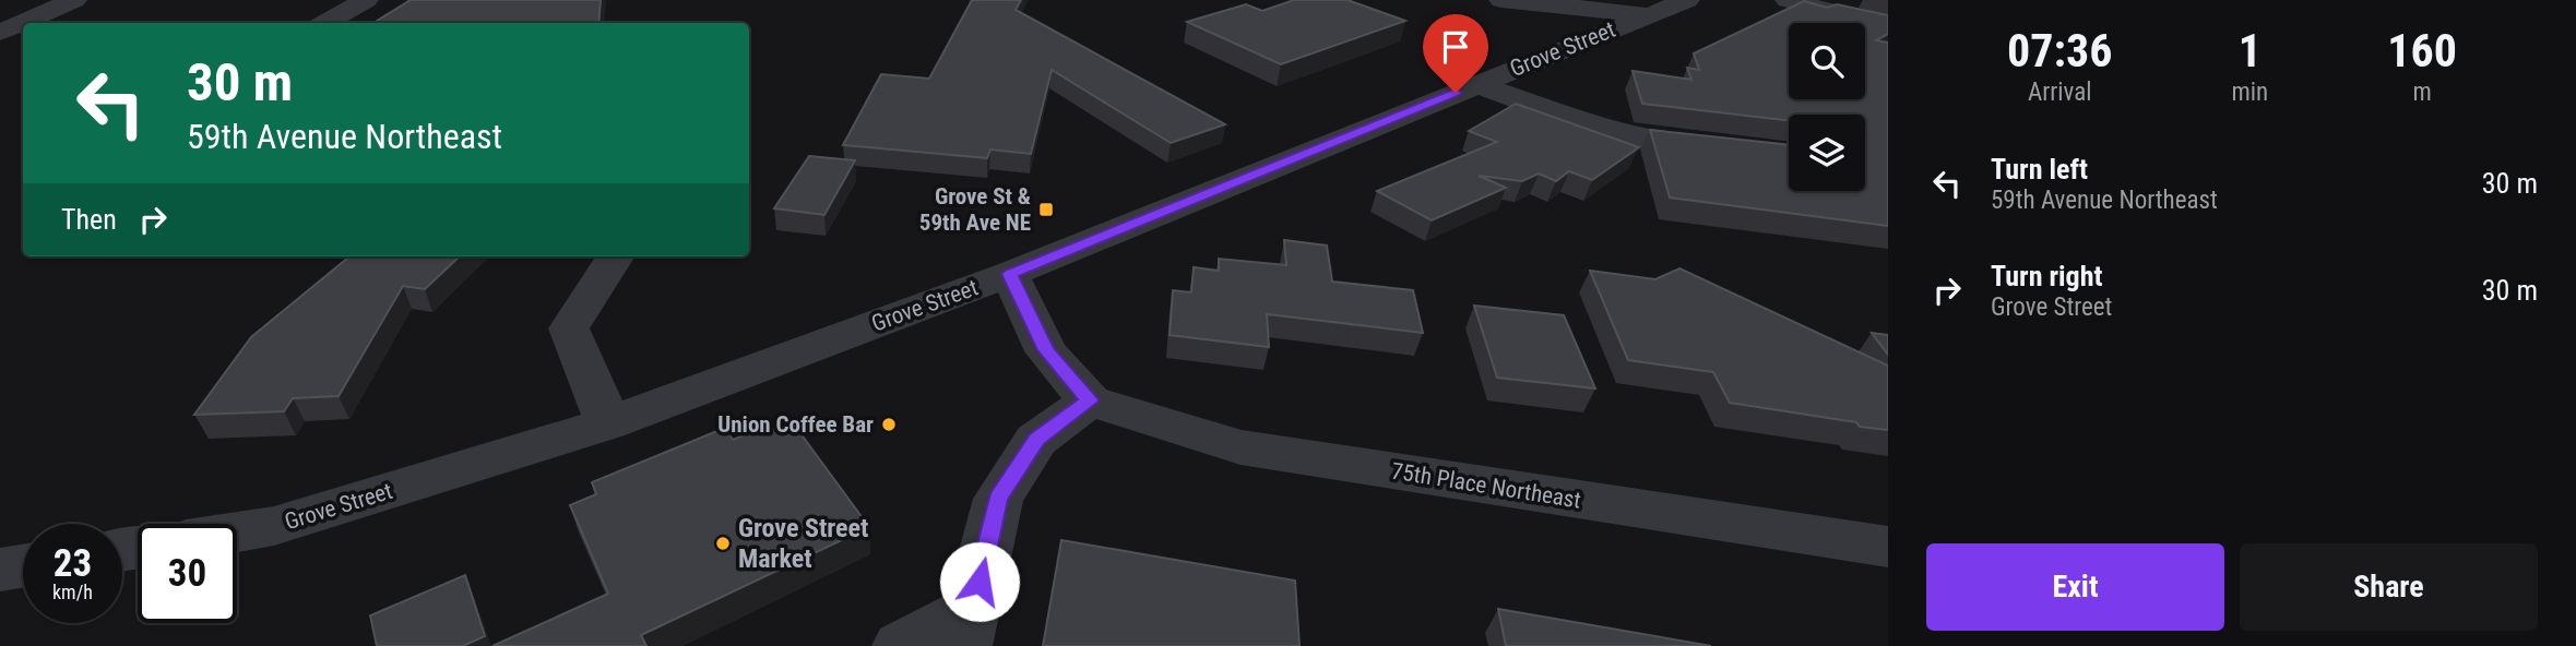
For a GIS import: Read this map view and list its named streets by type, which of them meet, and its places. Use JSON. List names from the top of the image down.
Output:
{
  "streets": {
    "street": ["Grove Street", "75th Place Northeast"]
  },
  "places": {
    "transit": ["Grove St & 59th Ave NE"],
    "other": ["Union Coffee Bar", "Grove Street Market"]
  },
  "page": {
    "eta": [
      "07:36",
      "Arrival",
      "1",
      "min",
      "160",
      "m"
    ],
    "turn": ["30 m", "59th Avenue Northeast"],
    "list": [
      {
        "name": "Turn left",
        "note": "59th Avenue Northeast",
        "value": "30 m"
      },
      {
        "name": "Turn right",
        "note": "Grove Street",
        "value": "30 m"
      }
    ],
    "then": "Then",
    "speed": "23 km/h",
    "limit": "30",
    "buttons": ["Exit", "Share"]
  }
}
